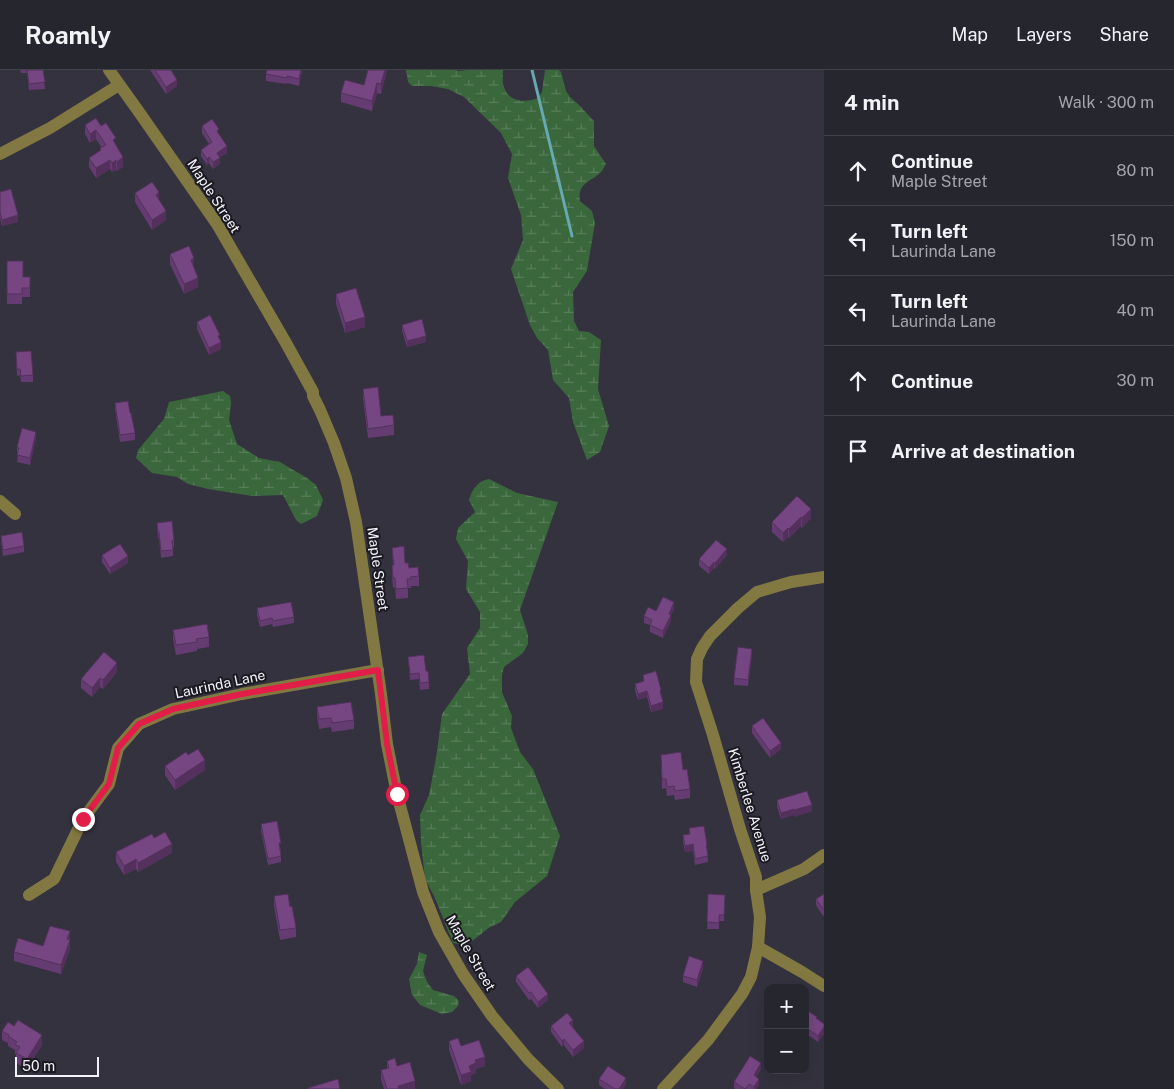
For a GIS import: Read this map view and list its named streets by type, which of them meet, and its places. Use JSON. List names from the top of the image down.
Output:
{
  "streets": {
    "street": ["Maple Street", "Laurinda Lane", "Kimberlee Avenue"]
  },
  "crossings": [
    ["Maple Street", "Laurinda Lane"]
  ],
  "scale_bar": "50 m",
  "page": {
    "header": "Roamly",
    "nav": ["Map", "Layers", "Share"],
    "heading": ["4 min", "Walk · 300 m"],
    "list": [
      ["Continue", "Maple Street", "80 m"],
      ["Turn left", "Laurinda Lane", "150 m"],
      ["Turn left", "Laurinda Lane", "40 m"],
      ["Continue", "30 m"],
      "Arrive at destination"
    ],
    "map_buttons": ["+", "−"],
    "scale": "50 m"
  }
}
